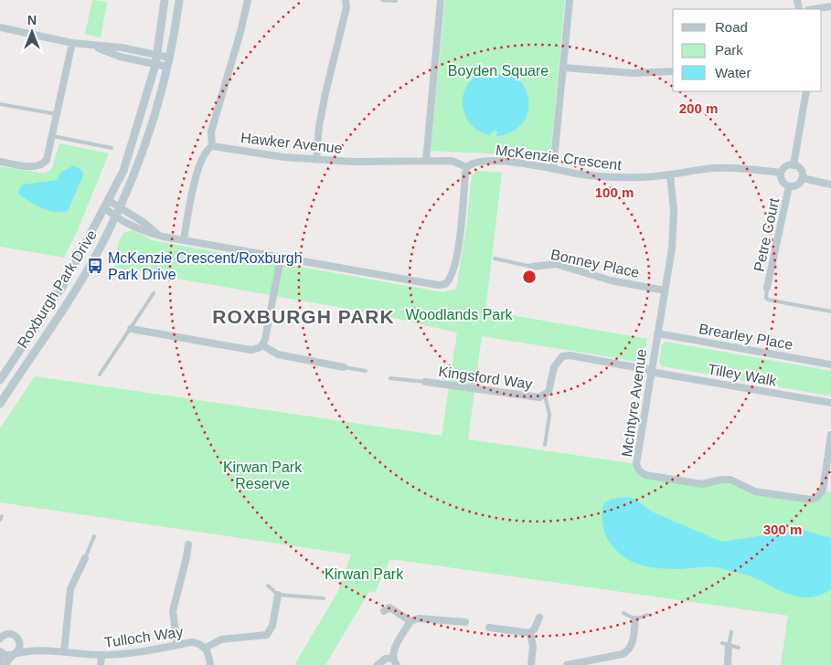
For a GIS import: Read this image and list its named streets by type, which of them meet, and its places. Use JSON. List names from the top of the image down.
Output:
{
  "streets": {
    "street": [
      "Hawker Avenue",
      "McKenzie Crescent",
      "Petre Court",
      "Bonney Place",
      "Roxburgh Park Drive",
      "Brearley Place",
      "Tilley Walk",
      "Kingsford Way",
      "McIntyre Avenue",
      "Tulloch Way"
    ]
  },
  "crossings": [
    ["Hawker Avenue", "McKenzie Crescent"],
    ["McKenzie Crescent", "Petre Court"],
    ["McKenzie Crescent", "McIntyre Avenue"],
    ["Bonney Place", "McIntyre Avenue"],
    ["Brearley Place", "McIntyre Avenue"],
    ["Tilley Walk", "Kingsford Way"],
    ["Tilley Walk", "McIntyre Avenue"],
    ["Kingsford Way", "McIntyre Avenue"]
  ],
  "districts": ["ROXBURGH PARK"],
  "parks": [
    "Boyden Square",
    "Woodlands Park",
    "Kirwan Park Reserve",
    "Kirwan Park"
  ],
  "places": {
    "bus stop": ["McKenzie Crescent/Roxburgh Park Drive"]
  },
  "legend": ["Road", "Park", "Water"],
  "north": "top",
  "rings": ["200 m", "100 m", "300 m"]
}
